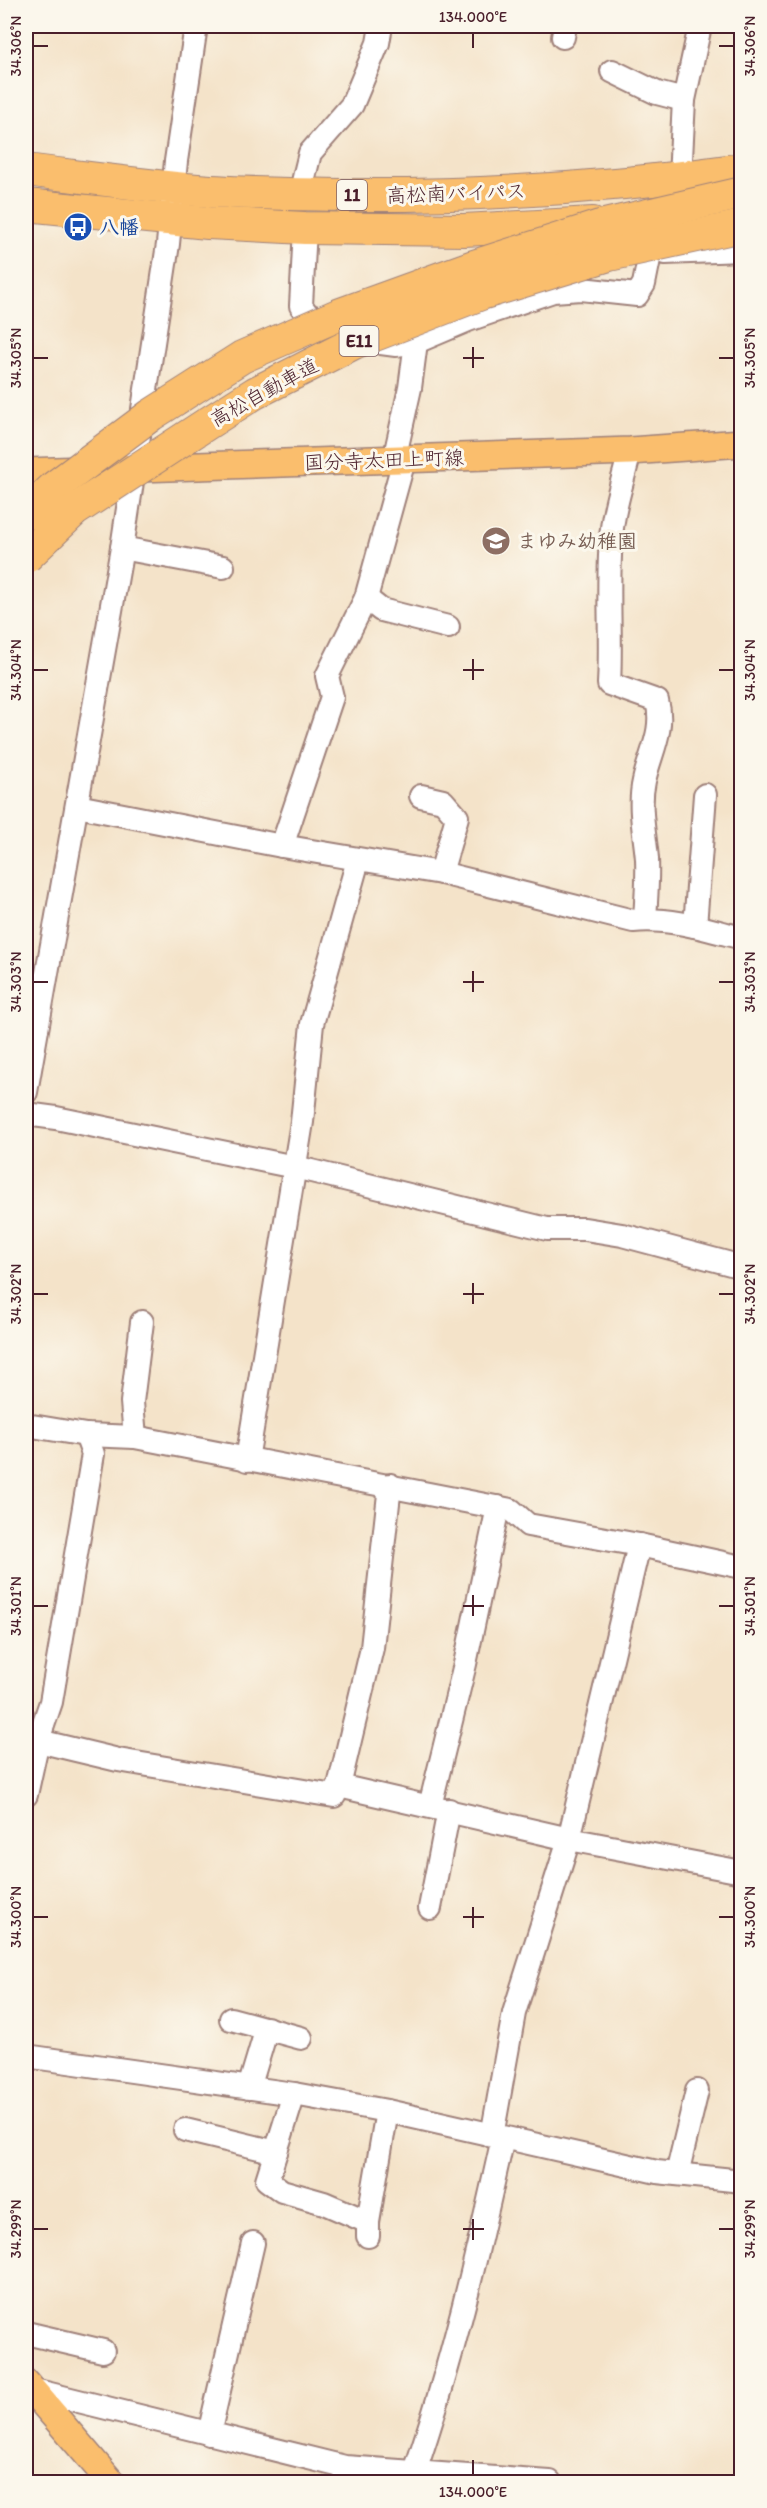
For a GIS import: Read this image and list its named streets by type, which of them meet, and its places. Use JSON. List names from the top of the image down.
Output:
{
  "streets": {
    "highway": [
      "高松南バイパス",
      "11",
      "E11",
      "高松自動車道"
    ],
    "main road": ["国分寺太田上町線"]
  },
  "places": {
    "bus stop": ["八幡"],
    "school or university": ["まゆみ幼稚園"]
  },
  "coordinates": [
    "134.000°E",
    "34.306°N",
    "34.305°N",
    "34.304°N",
    "34.303°N",
    "34.302°N",
    "34.301°N",
    "34.300°N",
    "34.299°N"
  ]
}
